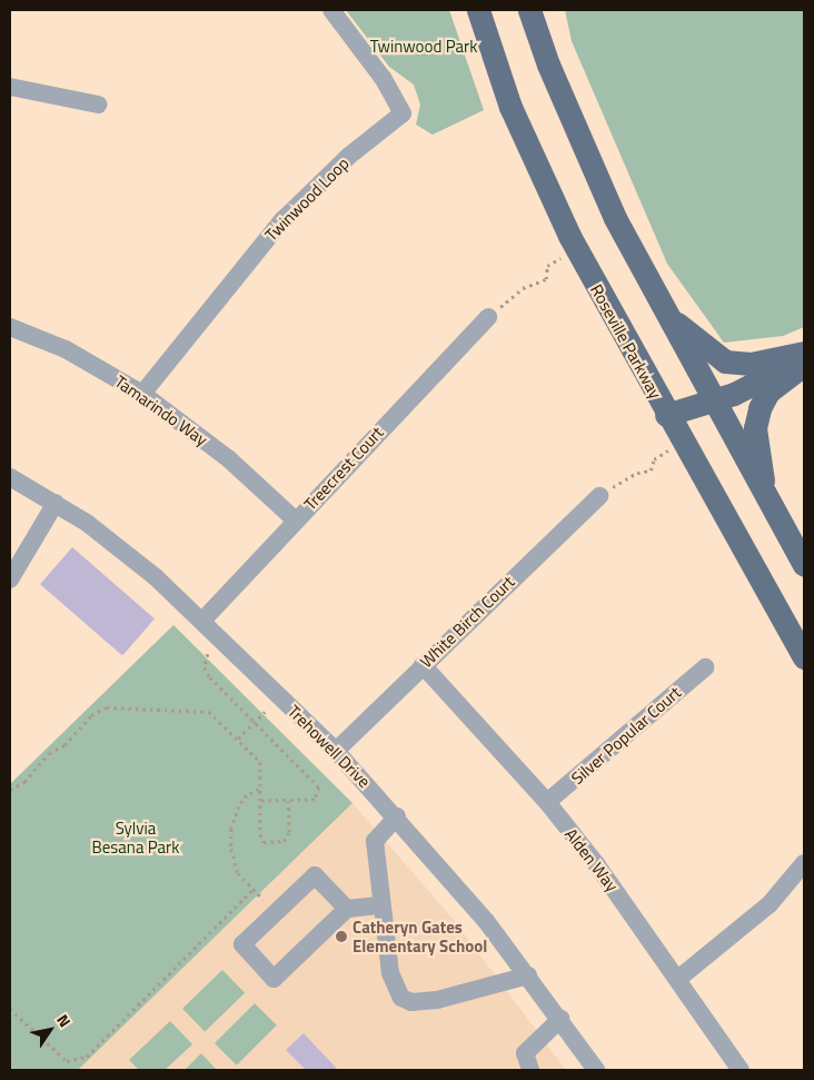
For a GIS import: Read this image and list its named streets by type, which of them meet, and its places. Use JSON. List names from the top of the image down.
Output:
{
  "streets": {
    "main road": ["Roseville Parkway"],
    "street": [
      "Twinwood Loop",
      "Tamarindo Way",
      "Treecrest Court",
      "White Birch Court",
      "Silver Popular Court",
      "Trehowell Drive",
      "Alden Way"
    ]
  },
  "crossings": [
    ["Twinwood Loop", "Tamarindo Way"],
    ["Tamarindo Way", "Treecrest Court"],
    ["Treecrest Court", "Trehowell Drive"],
    ["White Birch Court", "Trehowell Drive"],
    ["White Birch Court", "Alden Way"],
    ["Silver Popular Court", "Alden Way"]
  ],
  "parks": ["Twinwood Park", "Sylvia Besana Park"],
  "places": ["Catheryn Gates Elementary School"],
  "north": "top right"
}
